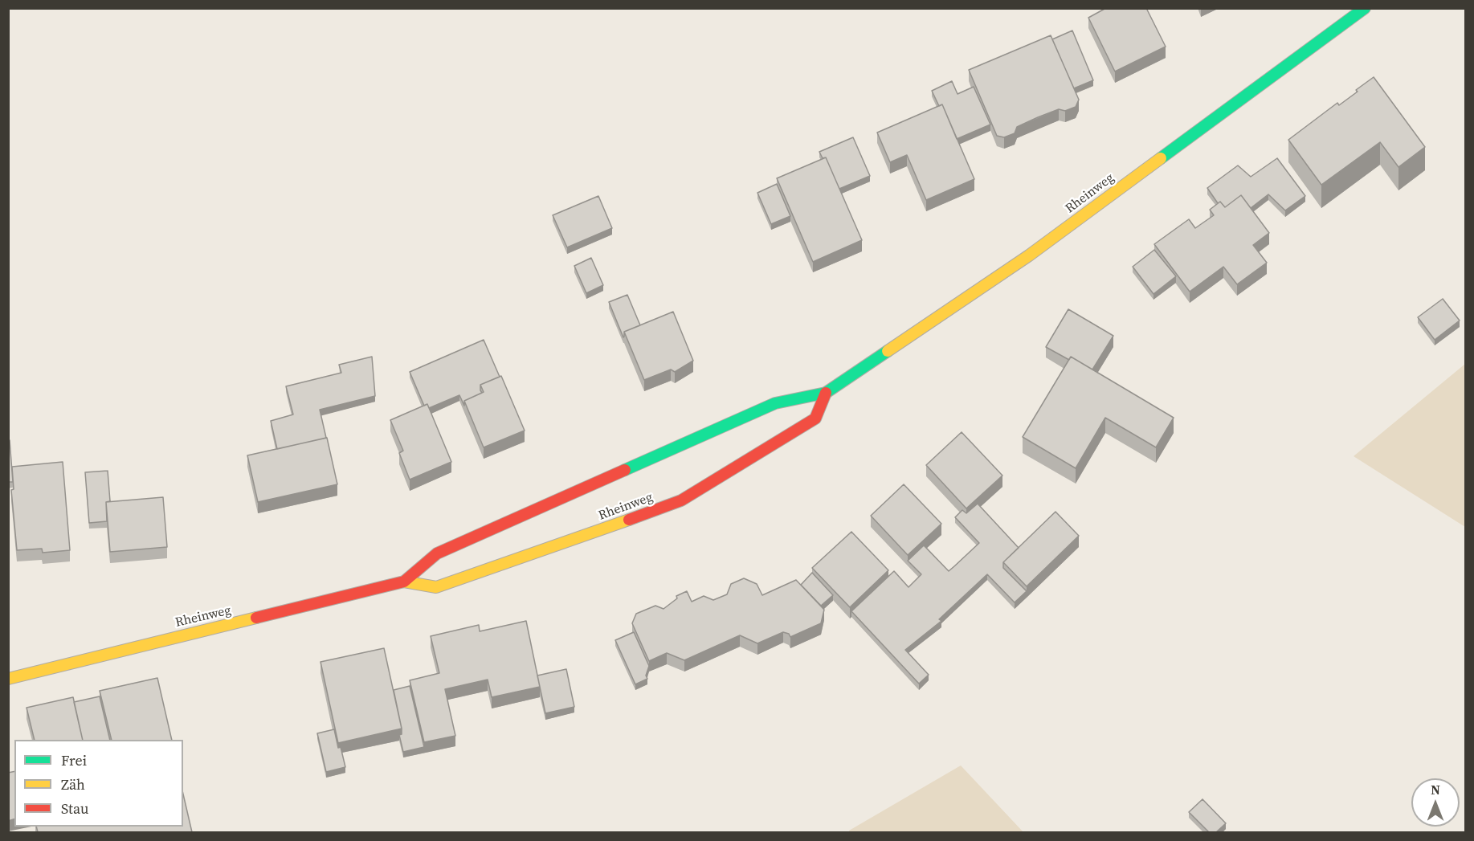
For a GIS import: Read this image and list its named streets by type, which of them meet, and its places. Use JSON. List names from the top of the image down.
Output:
{
  "streets": {
    "main road": ["Rheinweg"]
  },
  "legend": ["Frei", "Zäh", "Stau"],
  "north": "top"
}
